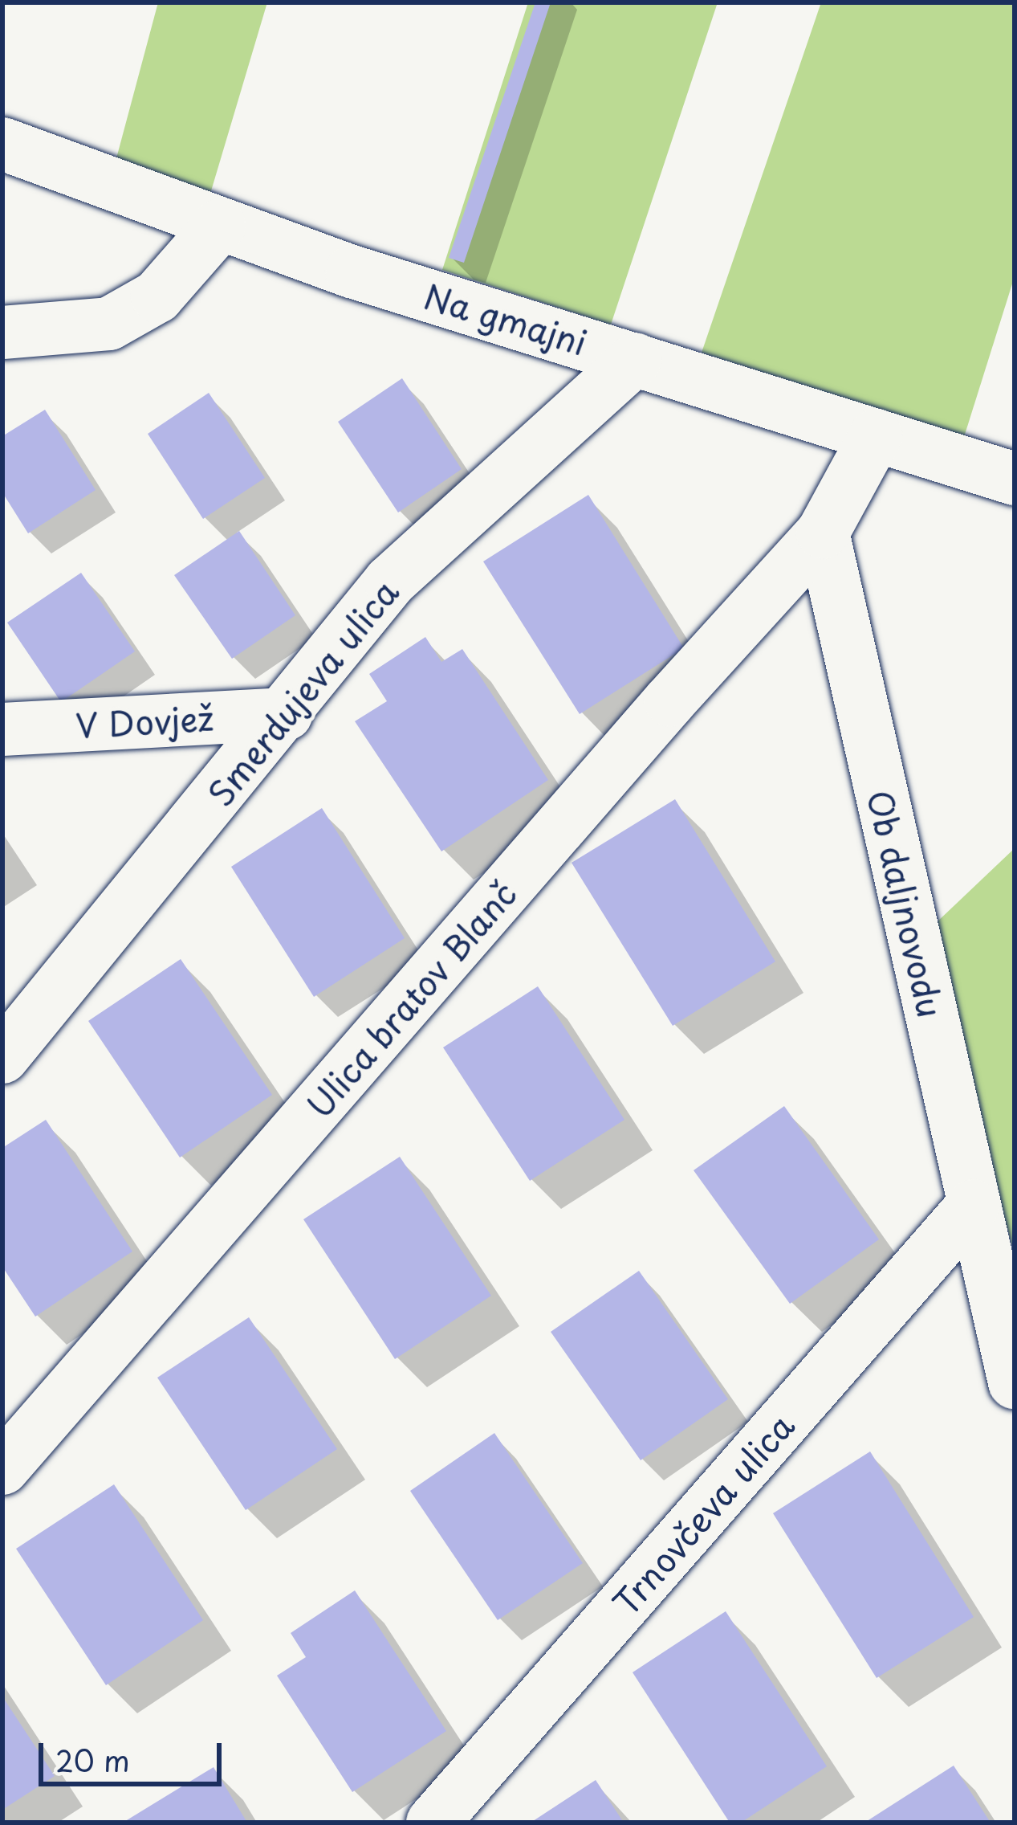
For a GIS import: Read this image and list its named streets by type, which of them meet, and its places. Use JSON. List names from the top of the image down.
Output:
{
  "streets": {
    "street": [
      "Na gmajni",
      "Smerdujeva ulica",
      "V Dovjež",
      "Ob daljnovodu",
      "Ulica bratov Blanč",
      "Trnovčeva ulica"
    ]
  },
  "crossings": [
    ["Na gmajni", "Smerdujeva ulica"],
    ["Smerdujeva ulica", "V Dovjež"],
    ["Ob daljnovodu", "Ulica bratov Blanč"],
    ["Ob daljnovodu", "Trnovčeva ulica"]
  ],
  "scale_bar": "20 m"
}
